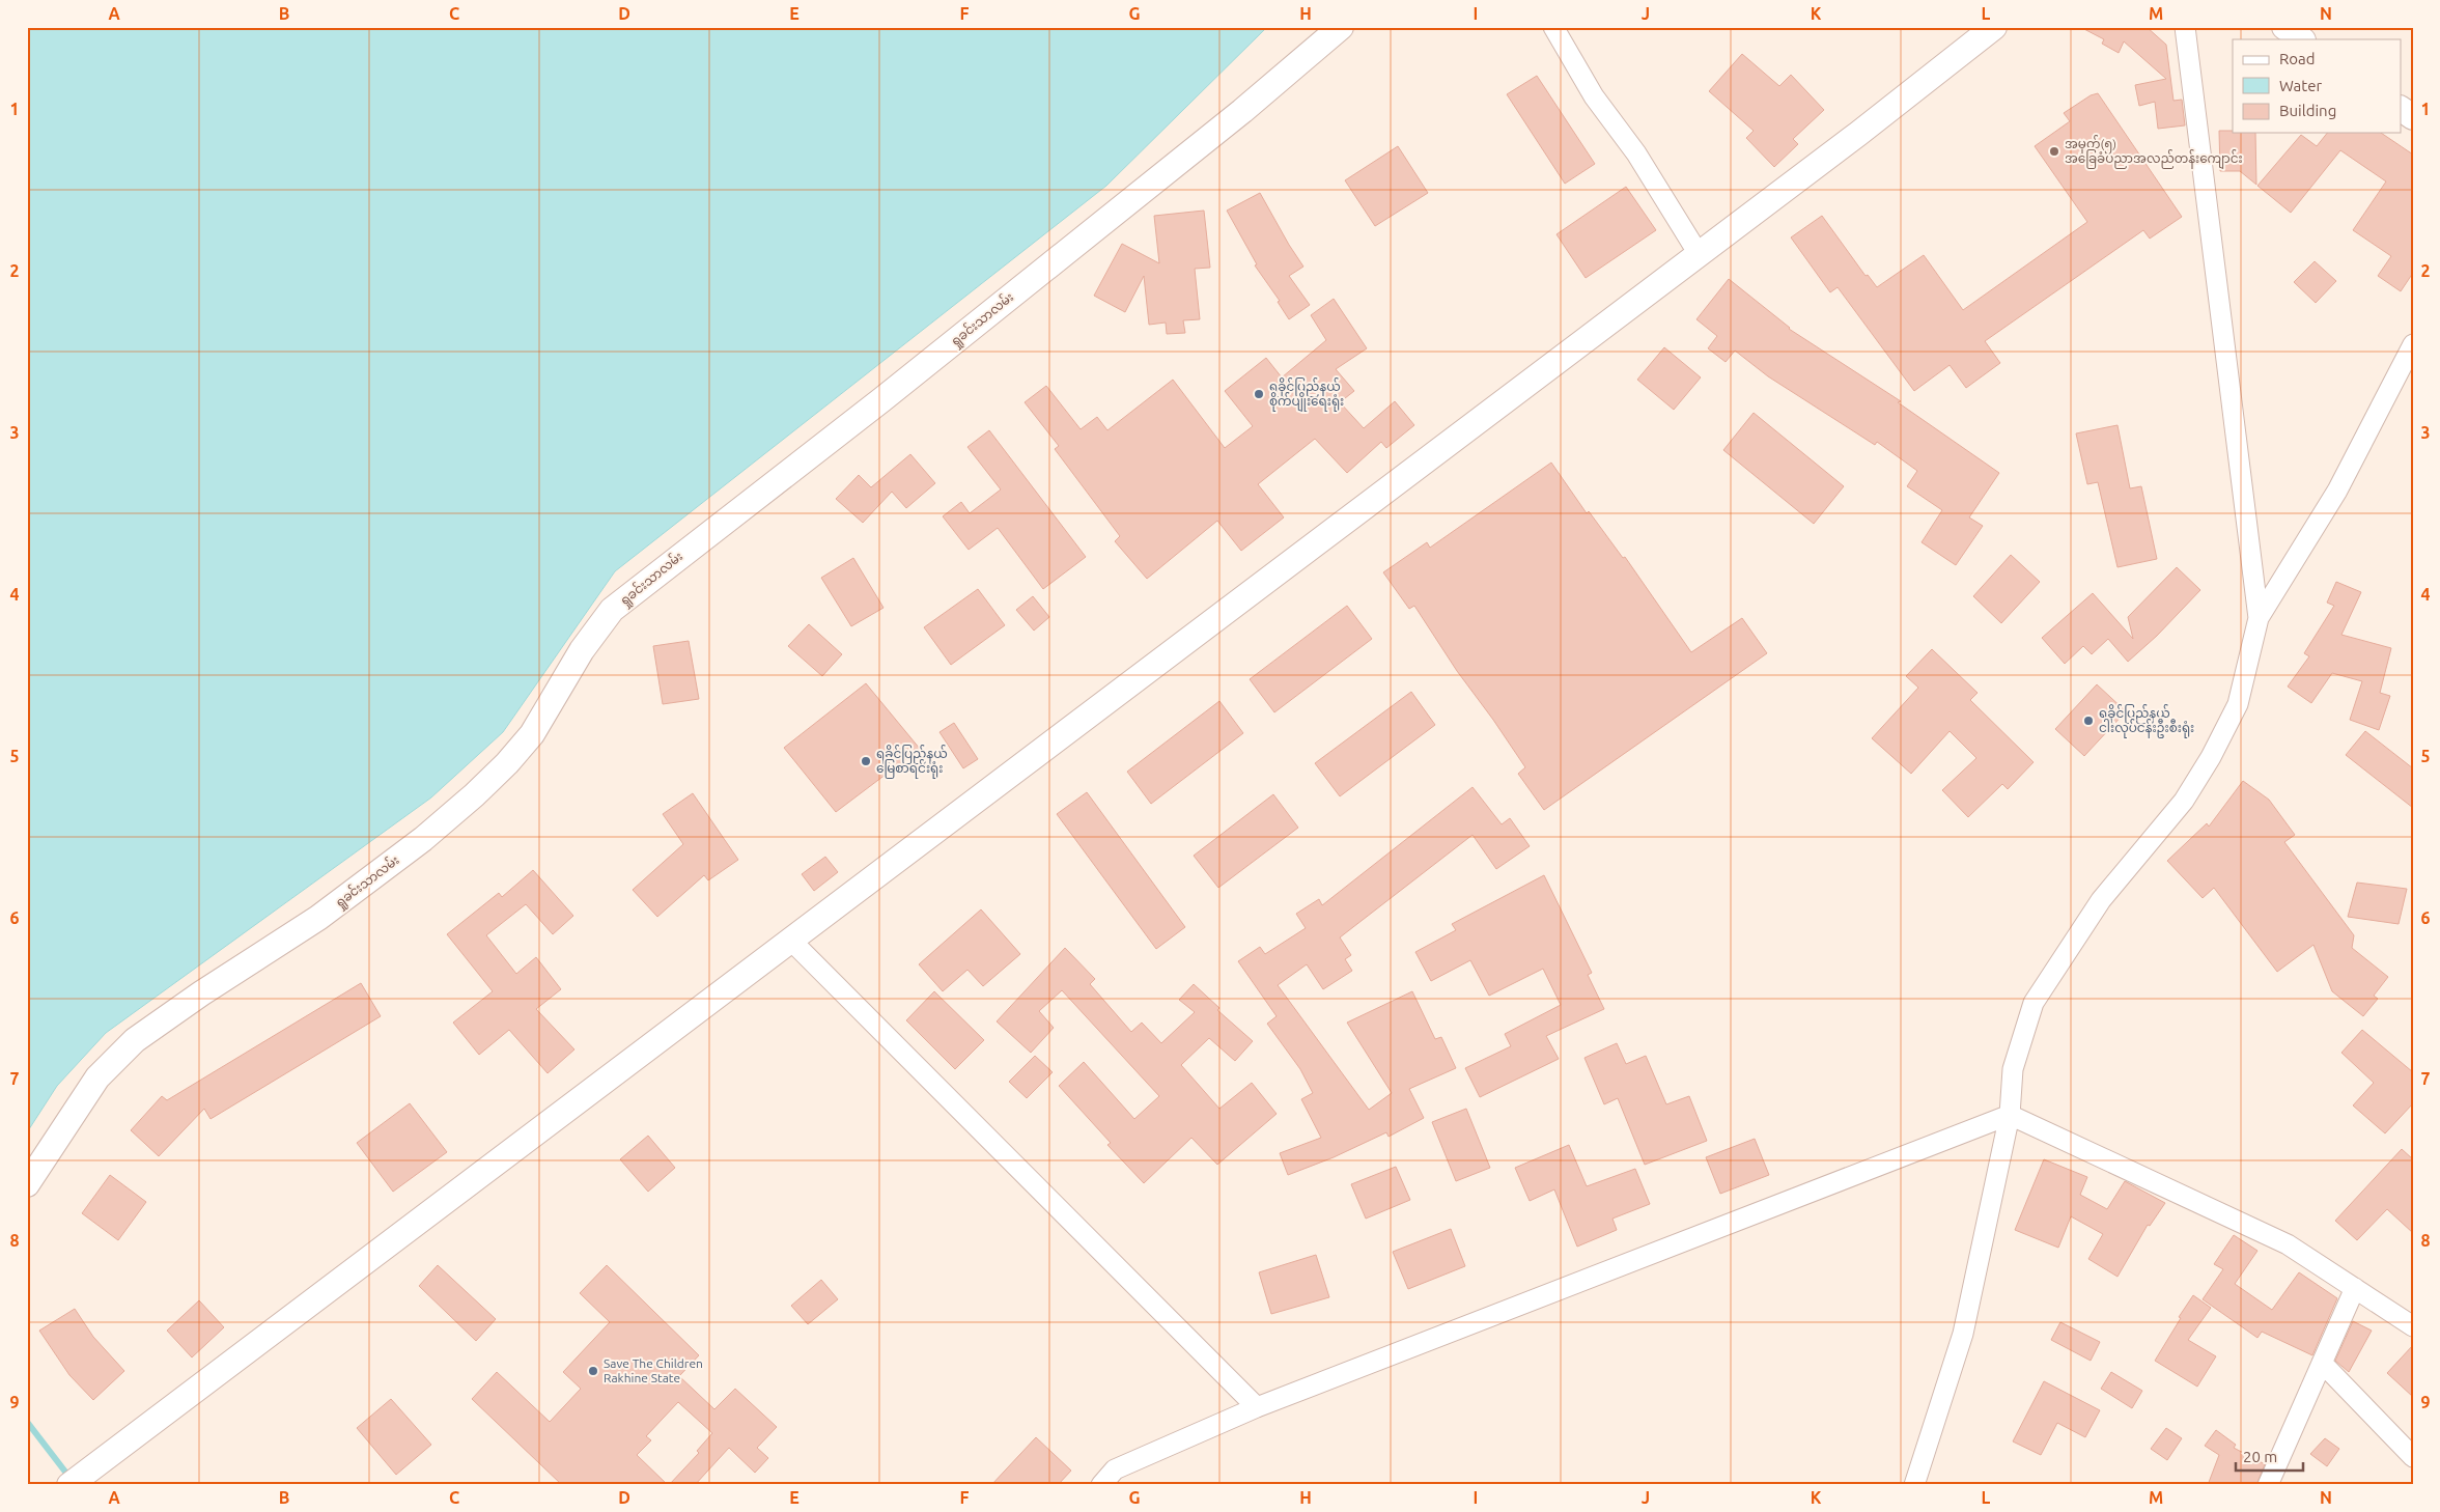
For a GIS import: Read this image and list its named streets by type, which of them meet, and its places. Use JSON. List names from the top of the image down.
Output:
{
  "streets": {
    "street": ["ရှုခင်းသာလမ်း"]
  },
  "places": [
    "အမှတ်(၅) အခြေခံပညာအလည်တန်းကျောင်း",
    "ရခိုင်ပြည်နယ် စိုက်ပျိုးရေးရုံး",
    "ရခိုင်ပြည်နယ် ငါးလုပ်ငန်းဦးစီးရုံး",
    "ရခိုင်ပြည်နယ် မြေစာရင်းရုံး",
    "Save The Children Rakhine State"
  ],
  "legend": ["Road", "Water", "Building"],
  "scale_bar": "20 m",
  "grid": {
    "columns": [
      "A",
      "B",
      "C",
      "D",
      "E",
      "F",
      "G",
      "H",
      "I",
      "J",
      "K",
      "L",
      "M",
      "N"
    ],
    "rows": [
      "1",
      "2",
      "3",
      "4",
      "5",
      "6",
      "7",
      "8",
      "9"
    ]
  }
}
